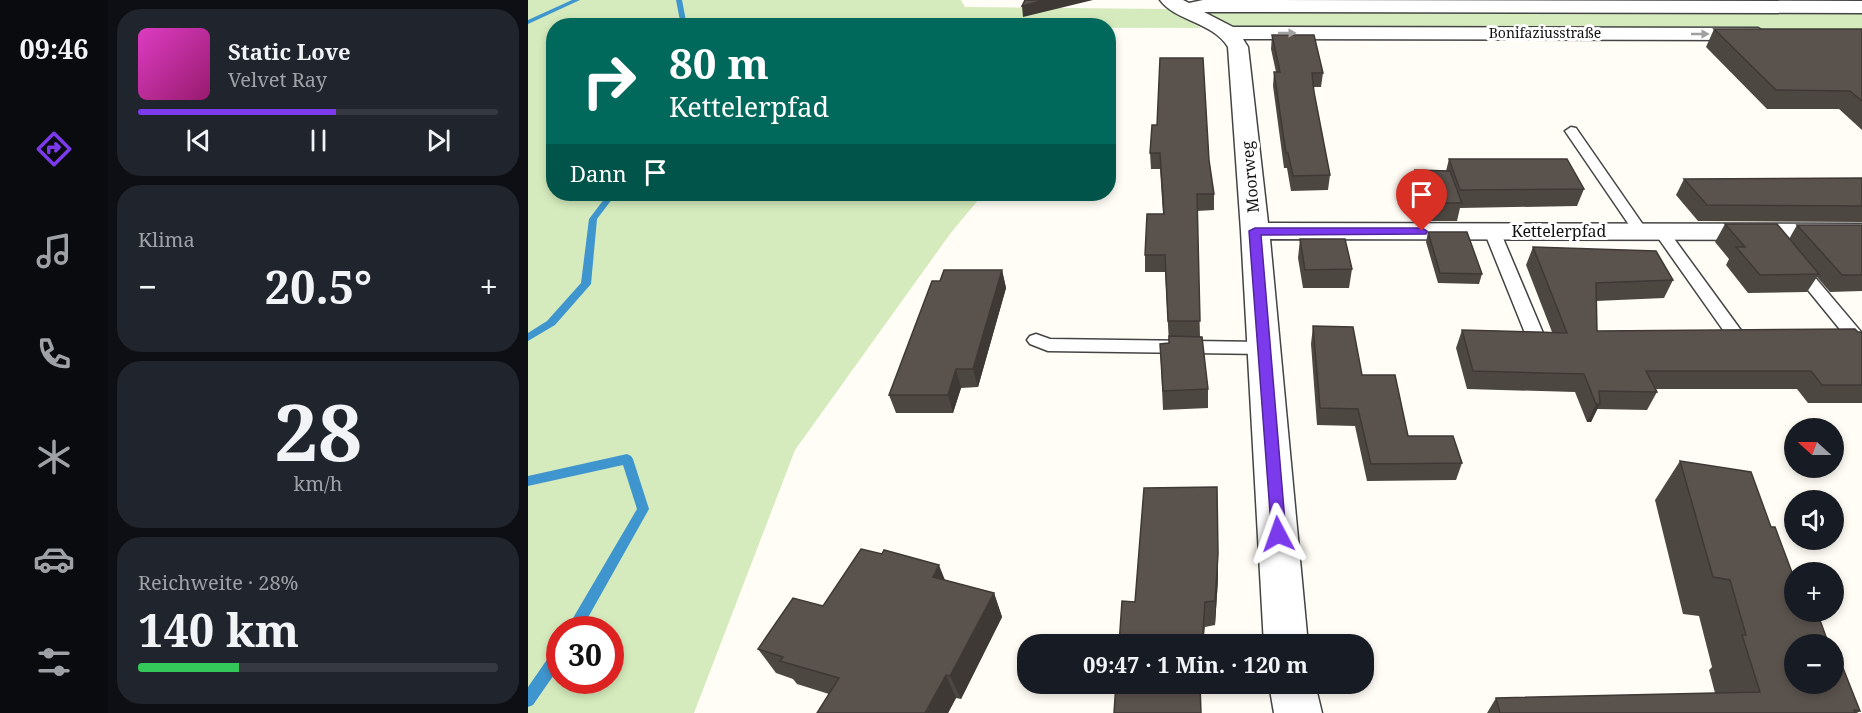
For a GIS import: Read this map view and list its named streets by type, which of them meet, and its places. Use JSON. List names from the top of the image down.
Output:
{
  "streets": {
    "street": ["Bonifaziusstraße", "Moorweg", "Kettelerpfad"]
  },
  "crossings": [
    ["Bonifaziusstraße", "Moorweg"],
    ["Moorweg", "Kettelerpfad"]
  ],
  "north": "left",
  "page": {
    "tabs": "09:46",
    "turn": ["80 m", "Kettelerpfad"],
    "song": ["Static Love", "Velvet Ray"],
    "then": "Dann",
    "tile": [
      "Klima",
      ["28", "km/h"],
      ["Reichweite · 28%", "140 km"]
    ],
    "heat": ["−", "20.5°", "+"],
    "map_buttons": ["+", "−"],
    "limit": "30",
    "trip": "09:47 · 1 Min. · 120 m"
  }
}
